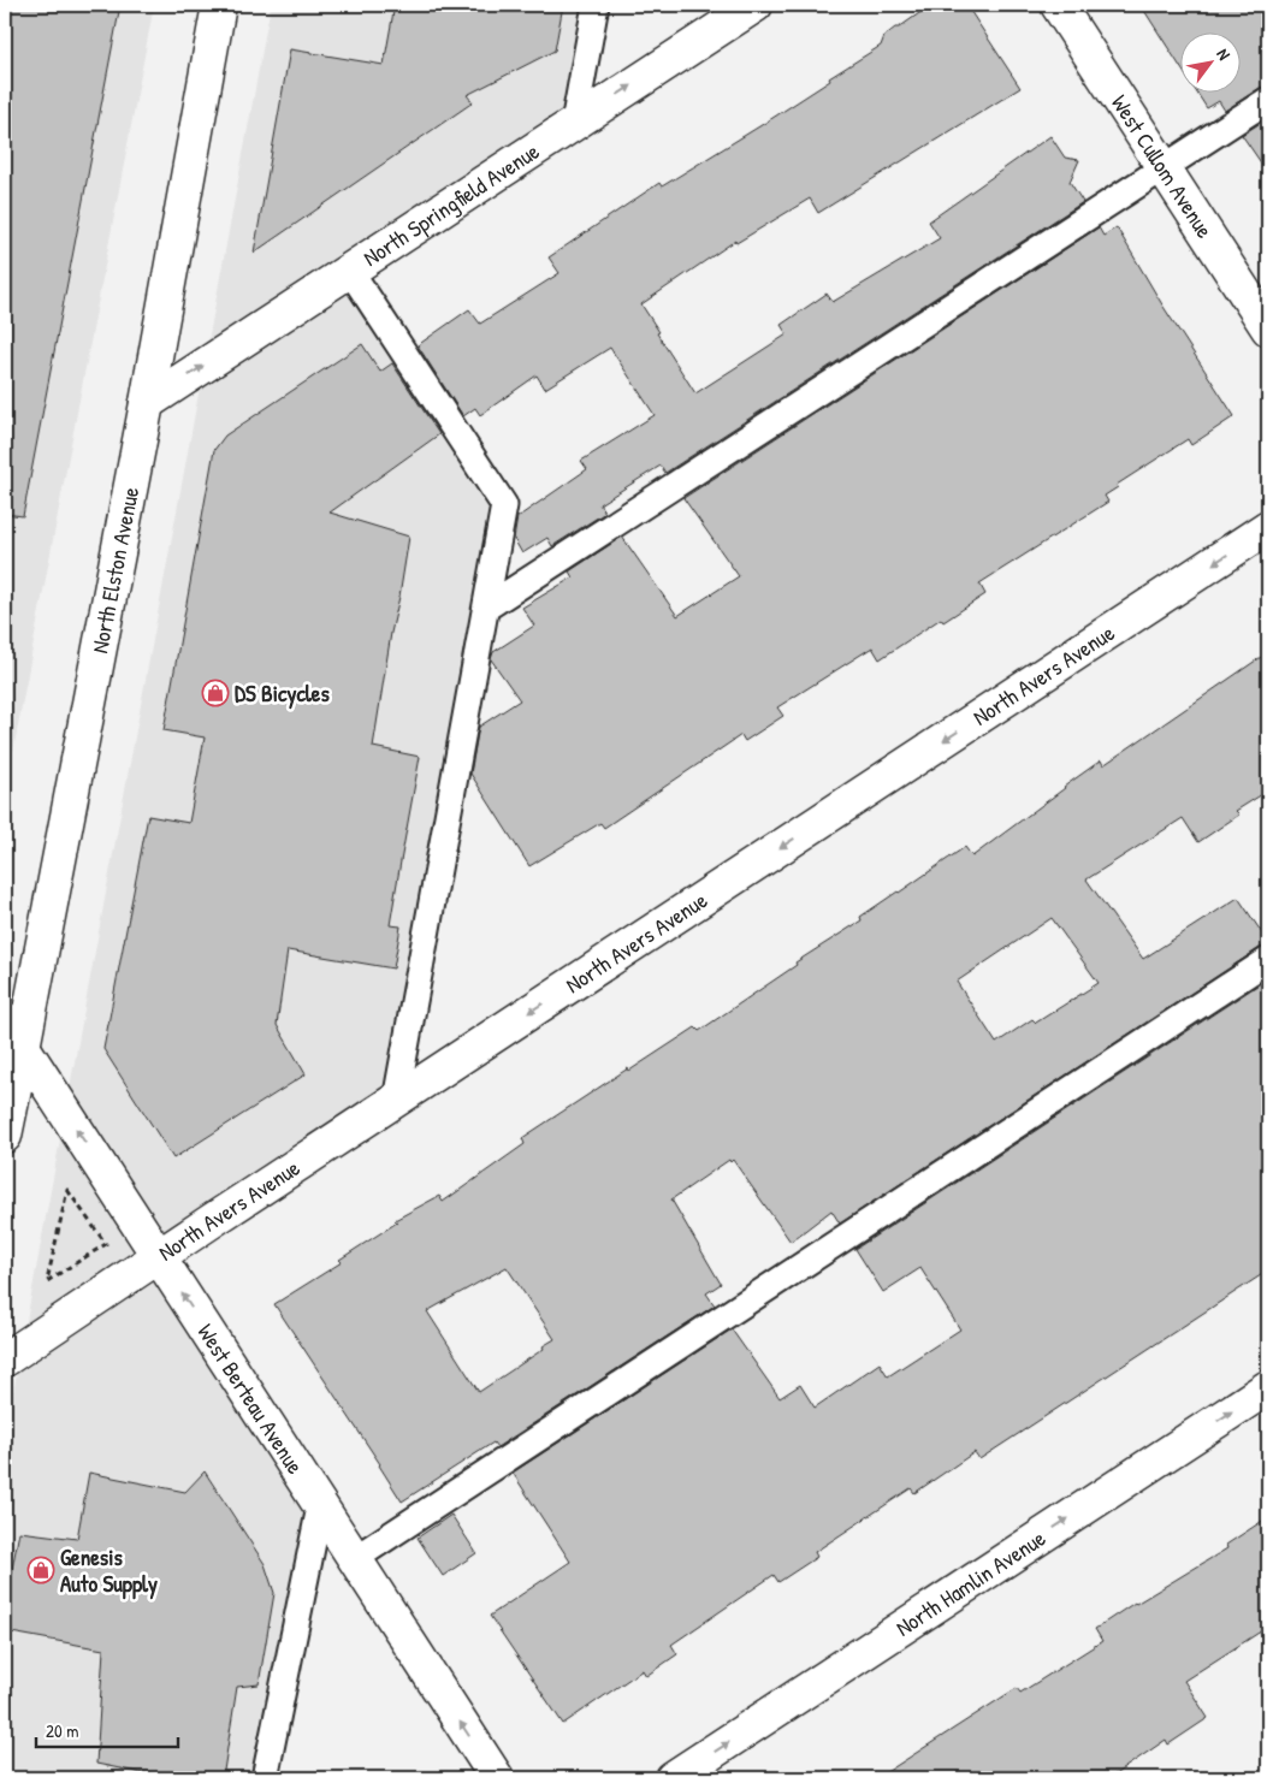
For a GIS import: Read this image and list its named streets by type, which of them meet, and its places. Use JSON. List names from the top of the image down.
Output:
{
  "streets": {
    "street": [
      "West Cullom Avenue",
      "North Springfield Avenue",
      "North Elston Avenue",
      "North Avers Avenue",
      "West Berteau Avenue",
      "North Hamlin Avenue"
    ]
  },
  "crossings": [
    ["North Springfield Avenue", "North Elston Avenue"],
    ["North Elston Avenue", "West Berteau Avenue"],
    ["North Avers Avenue", "West Berteau Avenue"]
  ],
  "one_way": [
    "North Springfield Avenue",
    "North Avers Avenue",
    "West Berteau Avenue",
    "North Hamlin Avenue"
  ],
  "places": {
    "shop": ["DS Bicycles", "Genesis Auto Supply"]
  },
  "scale_bar": "20 m",
  "north": "top right"
}
